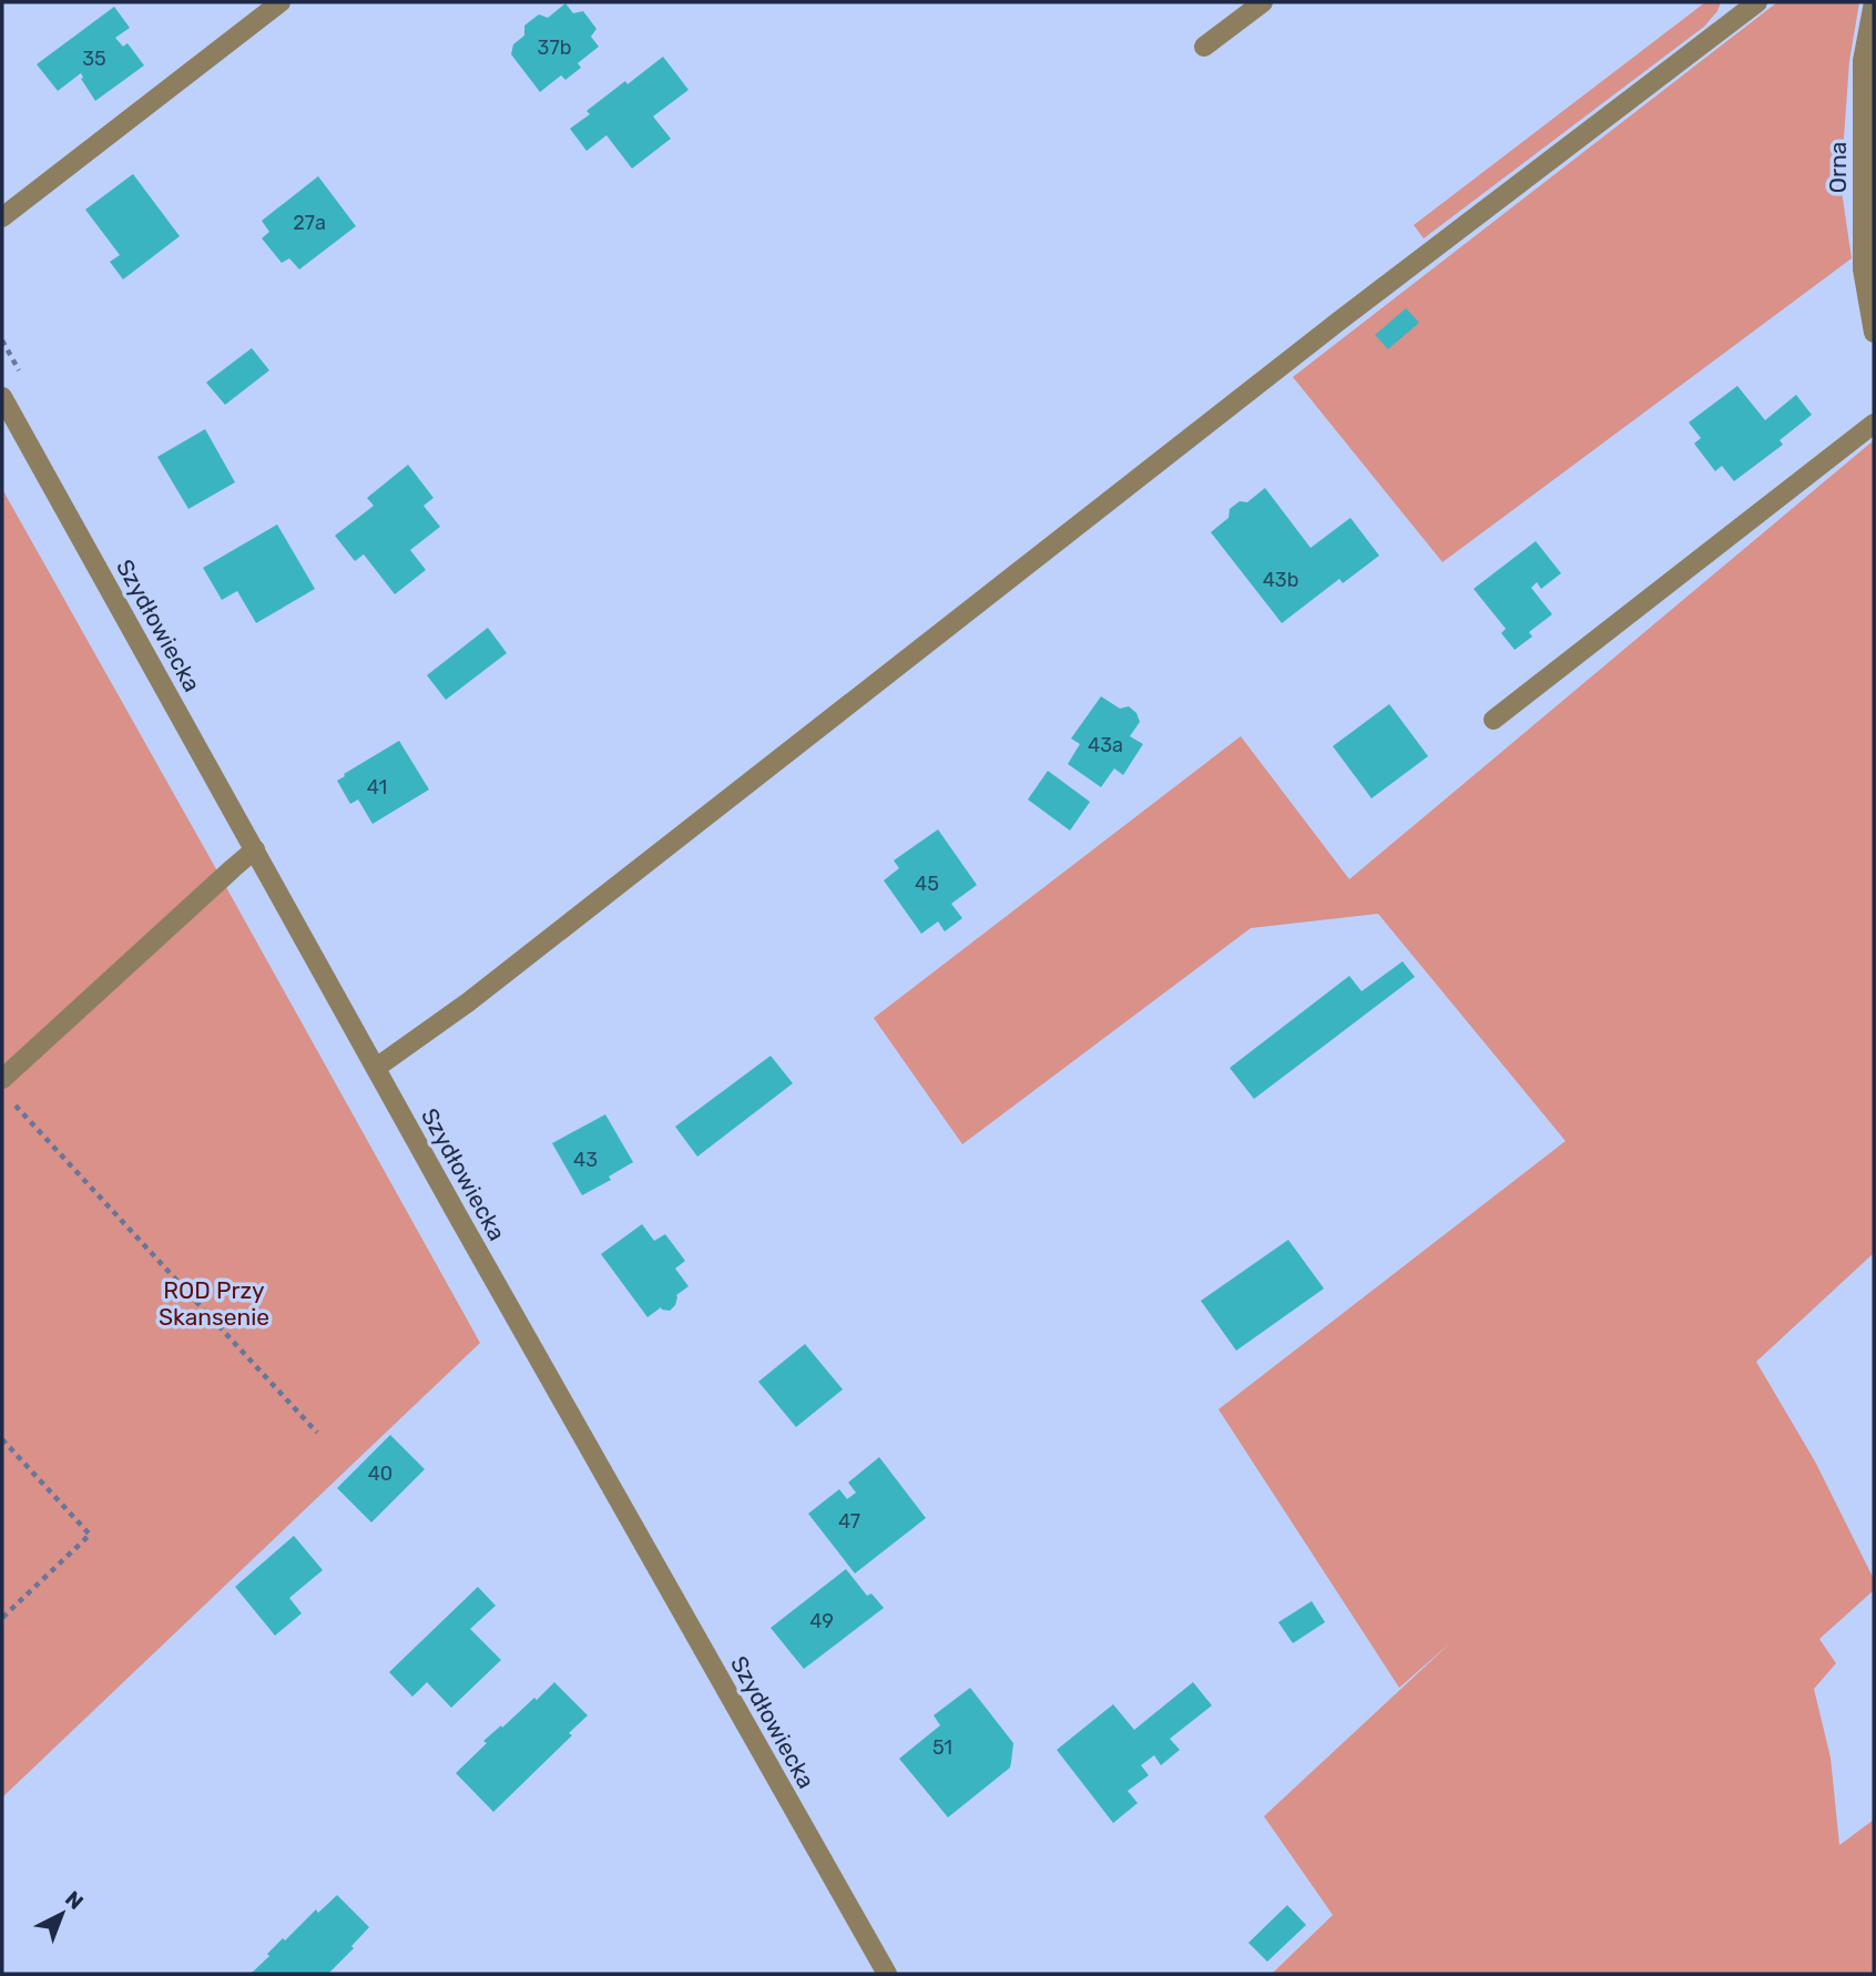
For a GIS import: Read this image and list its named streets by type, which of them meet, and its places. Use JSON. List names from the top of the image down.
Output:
{
  "streets": {
    "street": ["Orna", "Szydłowiecka"]
  },
  "parks": ["ROD Przy Skansenie"],
  "house_numbers": [
    "37b",
    "35",
    "27a",
    "43b",
    "43a",
    "41",
    "45",
    "43",
    "40",
    "47",
    "49",
    "51"
  ],
  "north": "top right"
}
